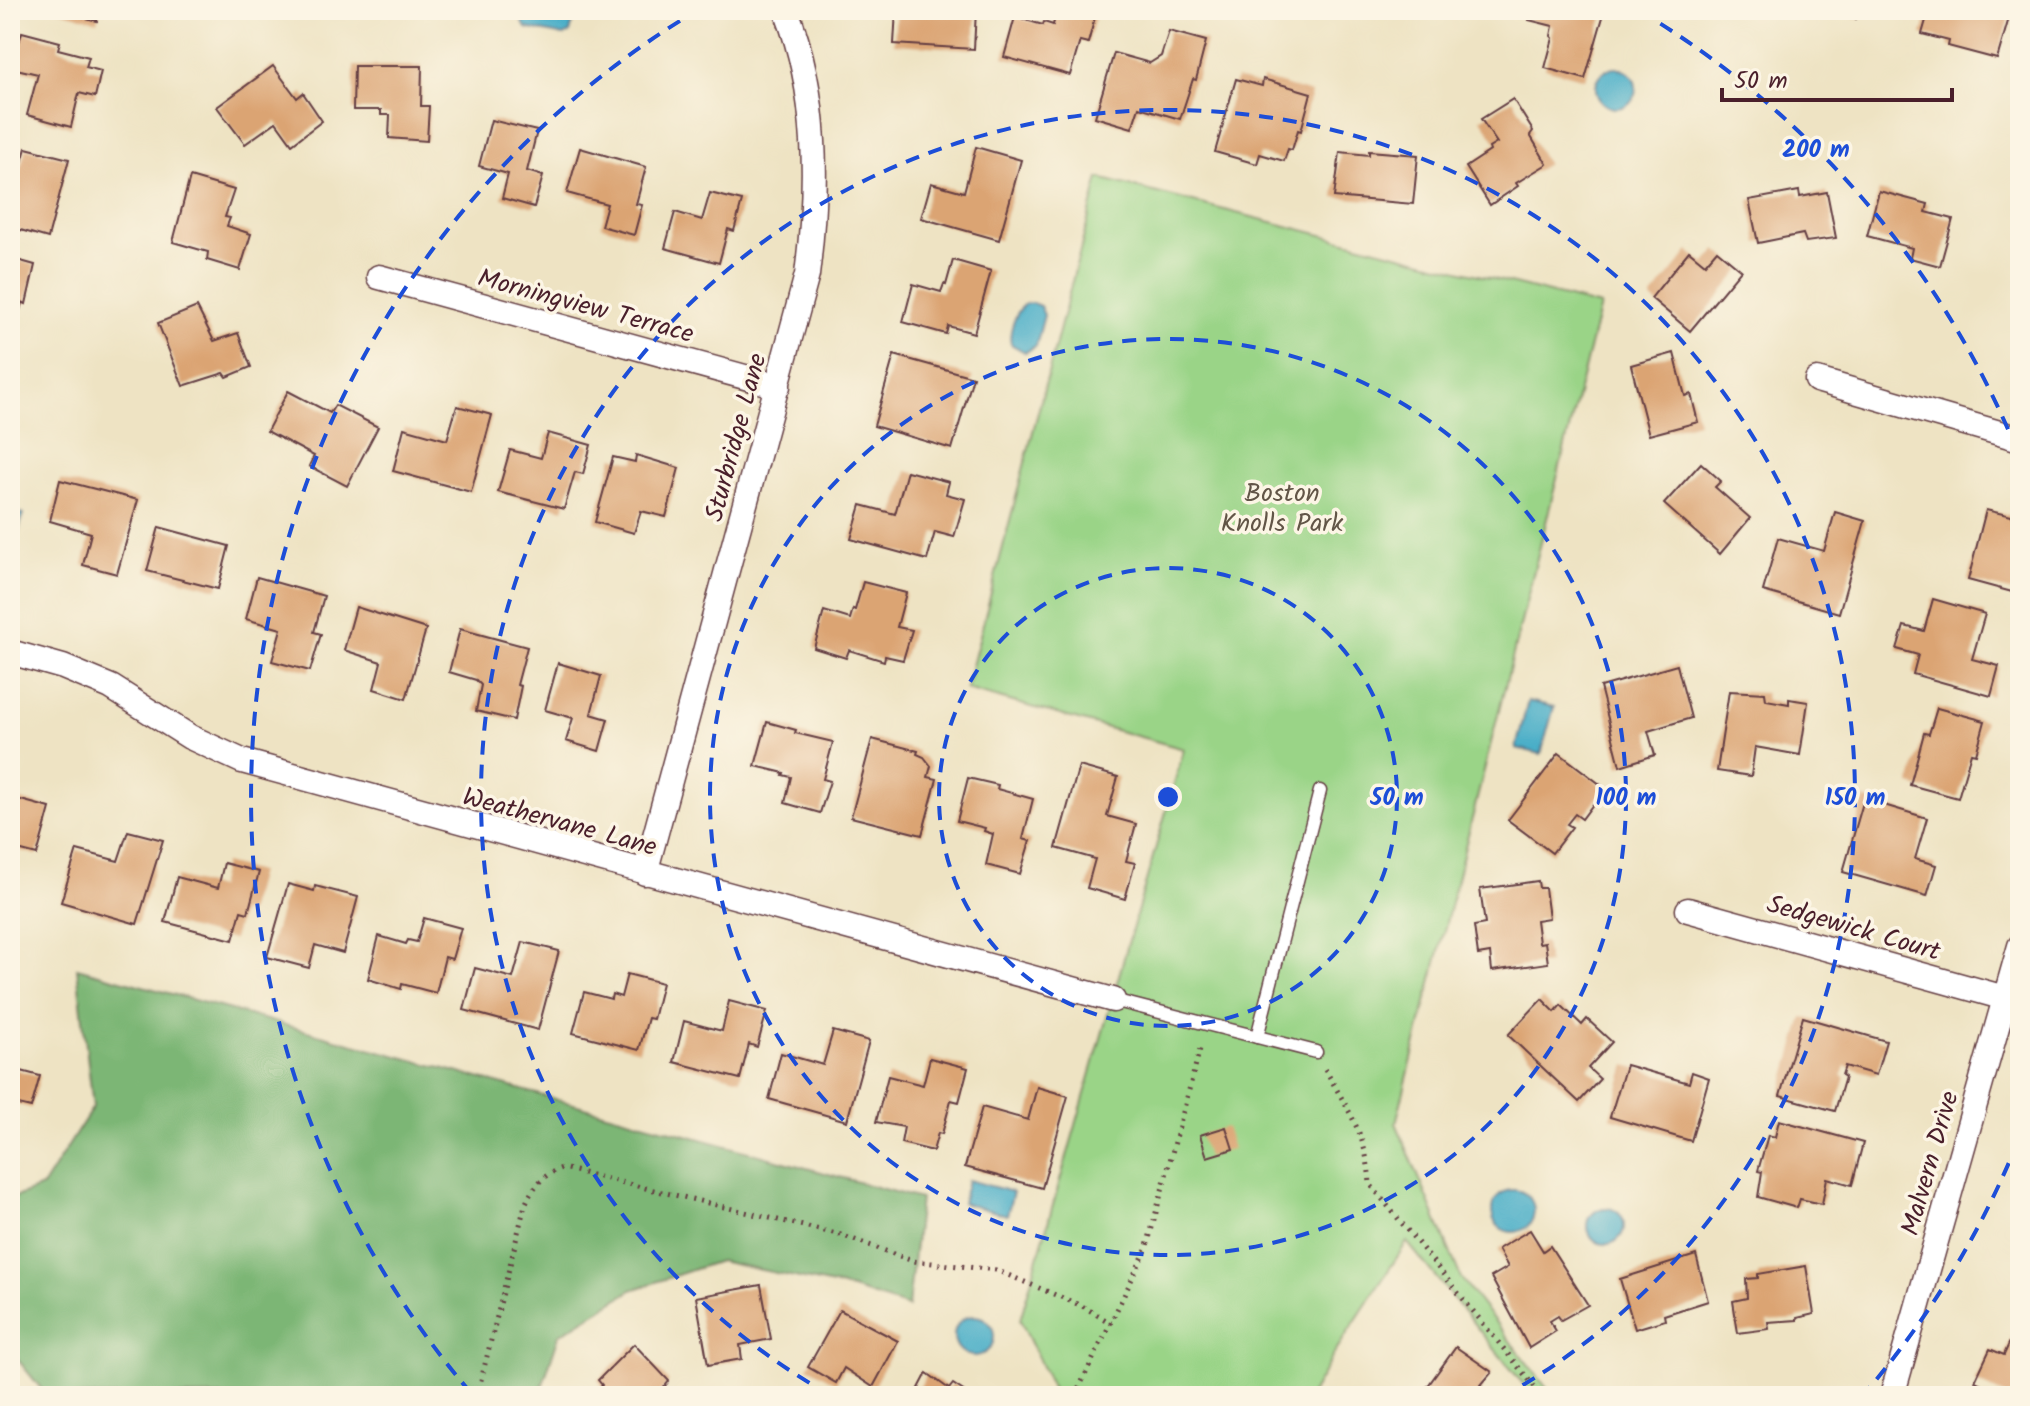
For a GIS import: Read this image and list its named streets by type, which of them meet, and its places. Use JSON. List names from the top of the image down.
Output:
{
  "streets": {
    "street": [
      "Morningview Terrace",
      "Sturbridge Lane",
      "Weathervane Lane",
      "Sedgewick Court",
      "Malvern Drive"
    ]
  },
  "crossings": [
    ["Morningview Terrace", "Sturbridge Lane"],
    ["Sturbridge Lane", "Weathervane Lane"],
    ["Sedgewick Court", "Malvern Drive"]
  ],
  "parks": ["Boston Knolls Park"],
  "scale_bar": "50 m",
  "rings": [
    "200 m",
    "50 m",
    "100 m",
    "150 m"
  ]
}
